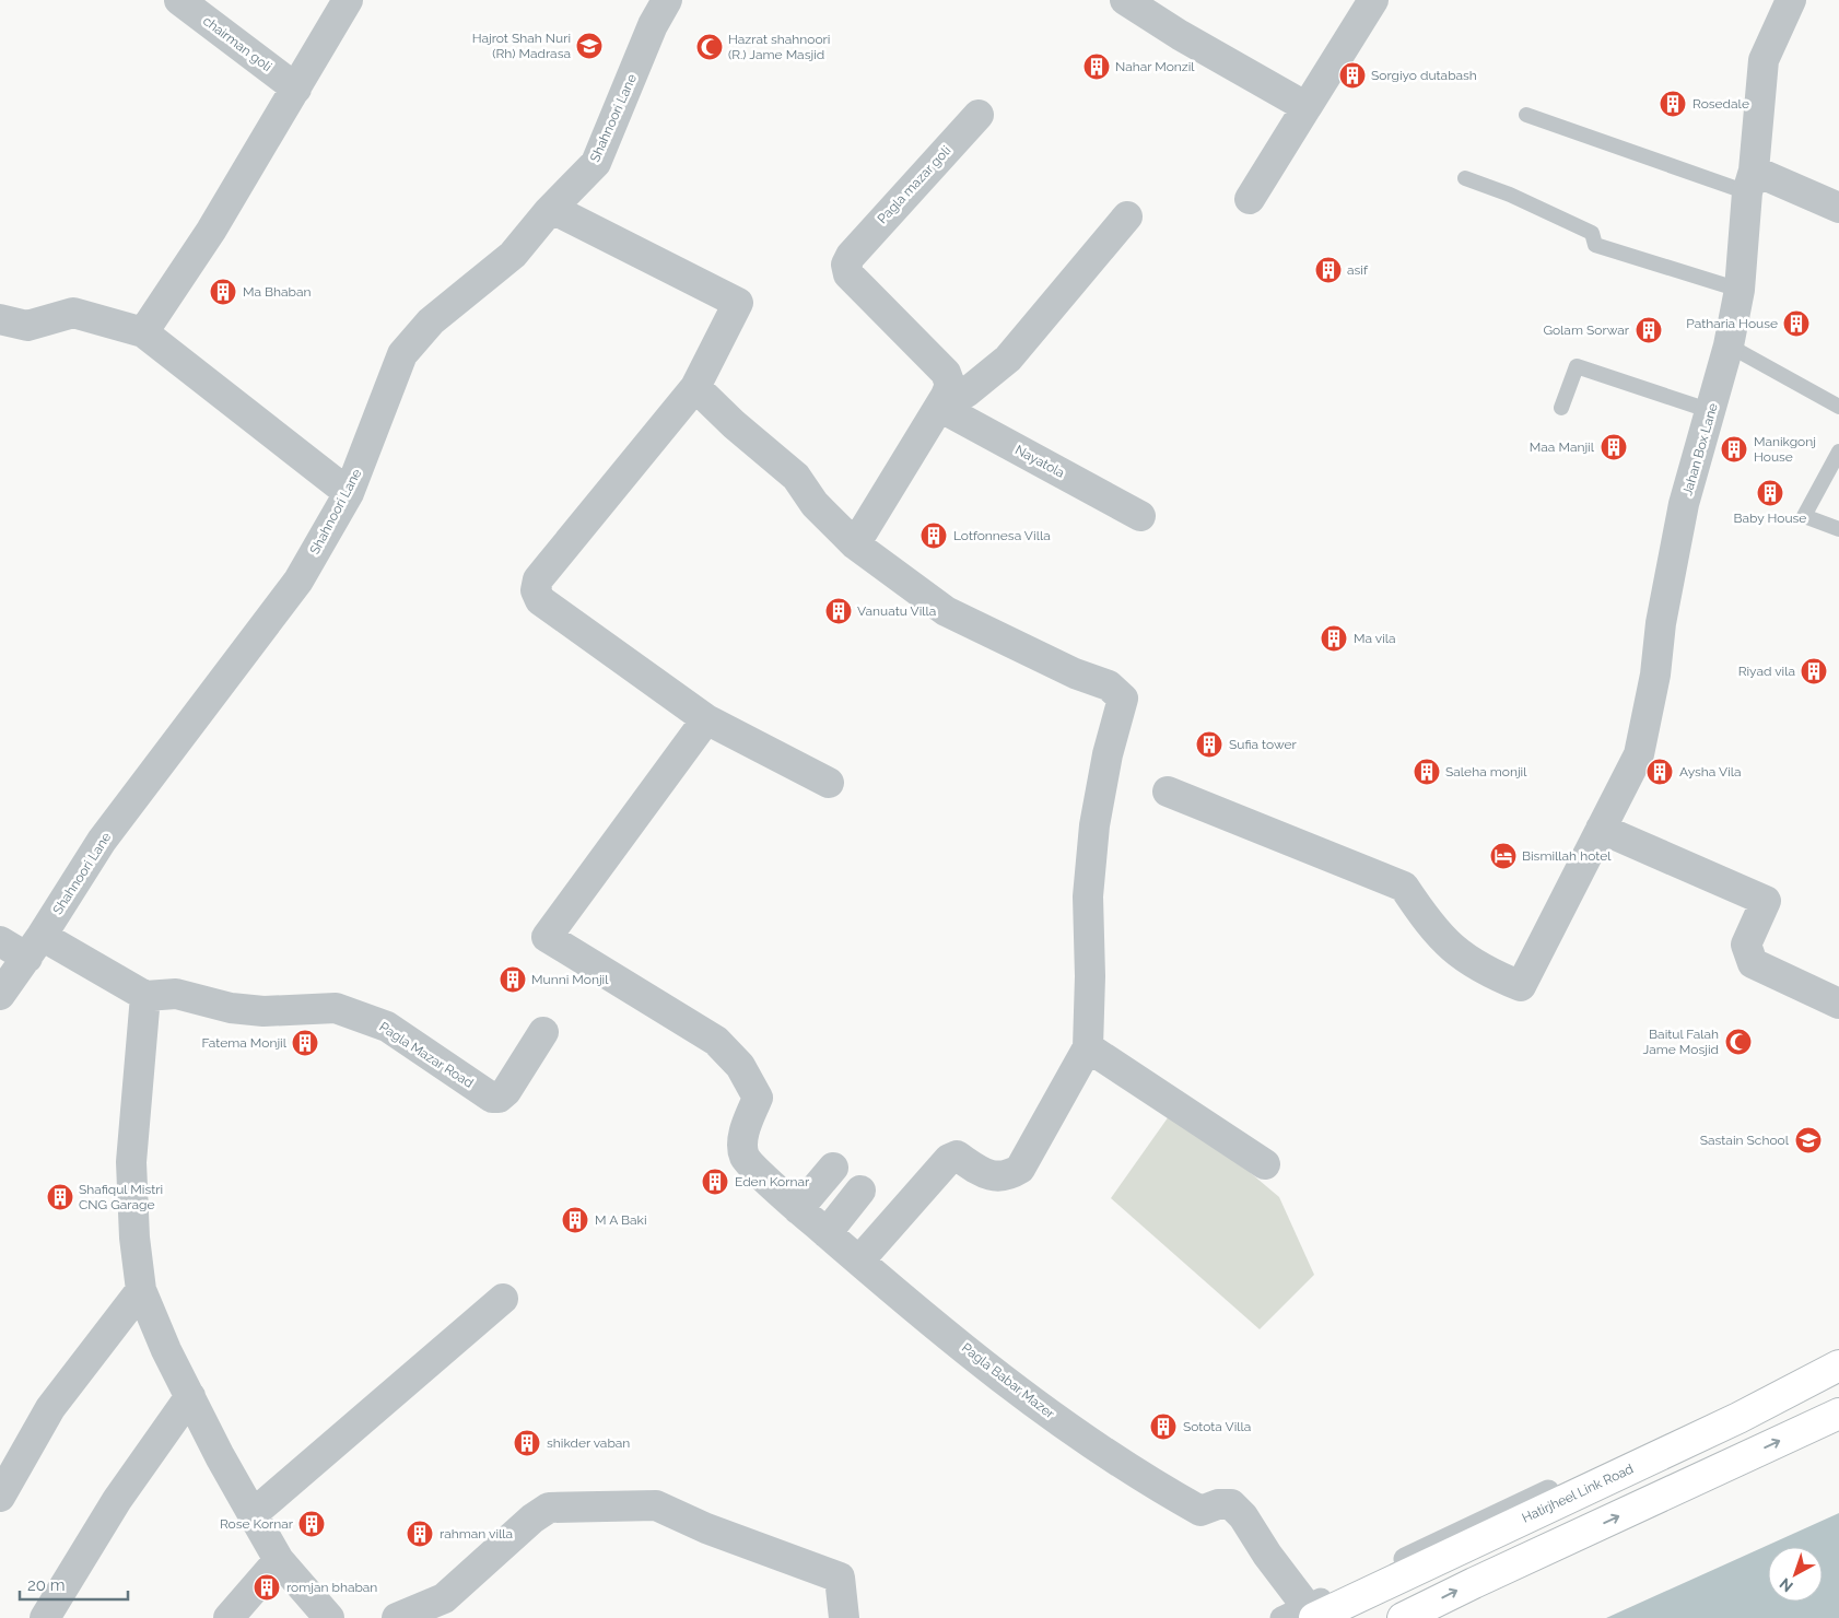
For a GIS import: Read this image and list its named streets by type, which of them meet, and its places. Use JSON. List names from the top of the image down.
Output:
{
  "streets": {
    "main road": ["Hatirjheel Link Road"],
    "street": [
      "chairman goli",
      "Shahnoori Lane",
      "Pagla mazar goli",
      "Jahan Box Lane",
      "Nayatola",
      "Pagla Mazar Road",
      "Pagla Babar Mazer"
    ]
  },
  "crossings": [
    ["Pagla mazar goli", "Nayatola"],
    ["Pagla Babar Mazer", "Hatirjheel Link Road"]
  ],
  "places": {
    "school or university": ["Hajrot Shah Nuri (Rh) Madrasa", "Sastain School"],
    "mosque": ["Hazrat shahnoori (R.) Jame Masjid", "Baitul Falah Jame Mosjid"],
    "building": [
      "Nahar Monzil",
      "Sorgiyo dutabash",
      "Rosedale",
      "asif",
      "Ma Bhaban",
      "Patharia House",
      "Golam Sorwar",
      "Maa Manjil",
      "Manikgonj House",
      "Baby House",
      "Lotfonnesa Villa",
      "Vanuatu Villa",
      "Ma vila",
      "Riyad vila",
      "Sufia tower",
      "Saleha monjil",
      "Aysha Vila",
      "Munni Monjil",
      "Fatema Monjil",
      "Eden Kornar",
      "Shafiqul Mistri CNG Garage",
      "M A Baki",
      "Sotota Villa",
      "shikder vaban",
      "Rose Kornar",
      "rahman villa",
      "romjan bhaban"
    ],
    "hotel": ["Bismillah hotel"]
  },
  "scale_bar": "20 m",
  "north": "bottom left"
}
